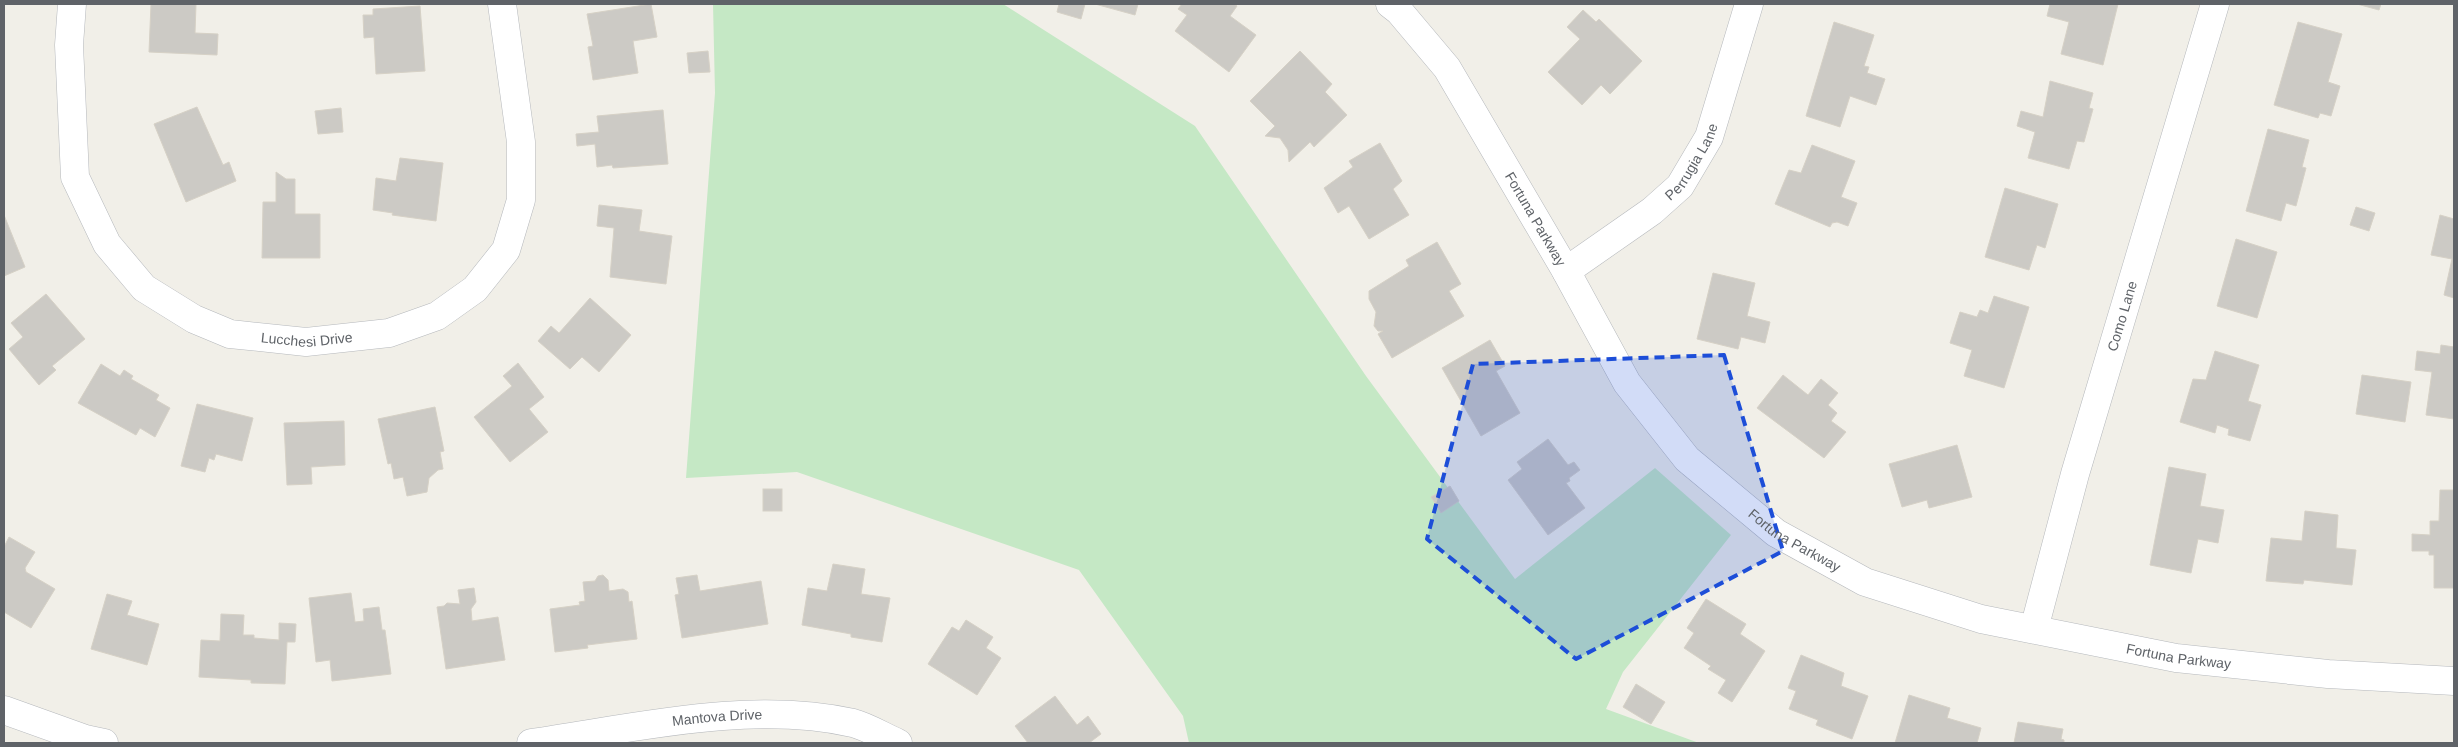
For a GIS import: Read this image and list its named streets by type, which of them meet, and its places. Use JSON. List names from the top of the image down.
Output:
{
  "streets": {
    "street": [
      "Perrugia Lane",
      "Fortuna Parkway",
      "Como Lane",
      "Lucchesi Drive",
      "Mantova Drive"
    ]
  },
  "crossings": [
    ["Perrugia Lane", "Fortuna Parkway"],
    ["Fortuna Parkway", "Como Lane"]
  ]
}
